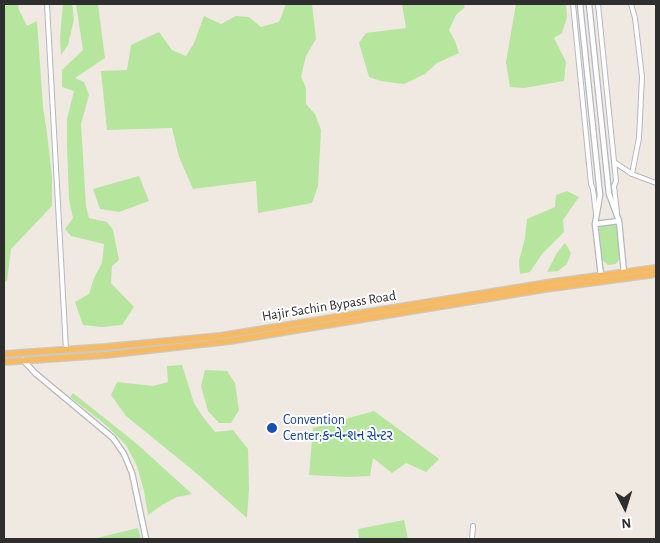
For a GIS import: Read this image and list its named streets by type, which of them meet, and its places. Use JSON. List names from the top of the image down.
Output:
{
  "streets": {
    "highway": ["Hajir Sachin Bypass Road"]
  },
  "places": ["Convention Center;કન્વેન્શન સેન્ટર"],
  "north": "bottom"
}
